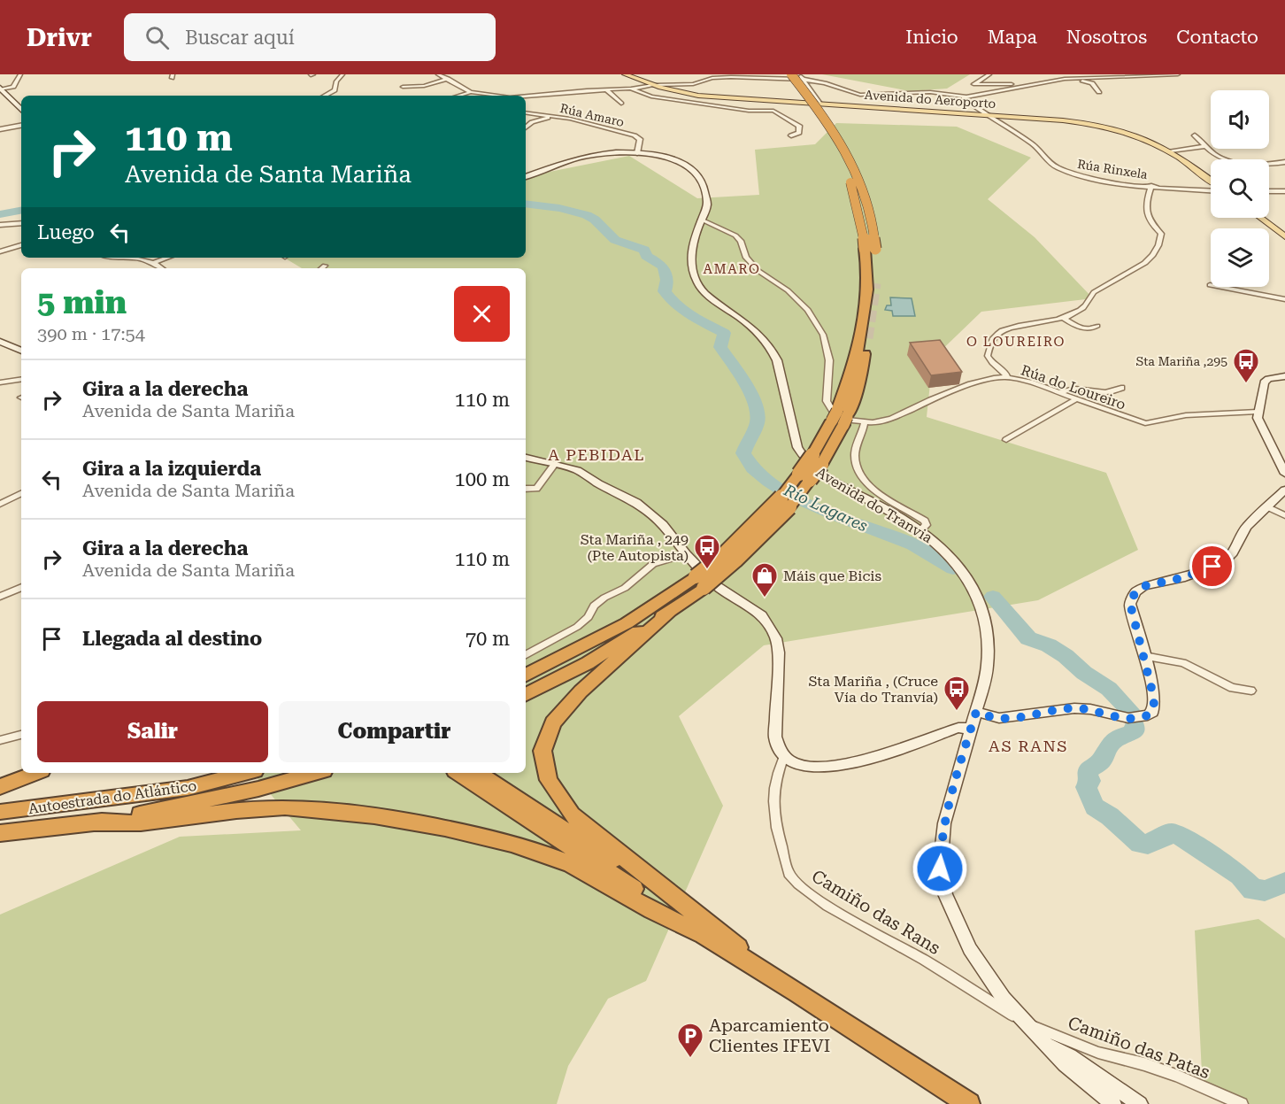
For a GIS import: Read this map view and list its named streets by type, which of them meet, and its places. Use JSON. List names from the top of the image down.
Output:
{
  "streets": {
    "highway": ["Autoestrada do Atlántico"],
    "main road": ["Avenida do Aeroporto", "Avenida do Tranvia"],
    "street": [
      "Rúa Amaro",
      "Rúa Rinxela",
      "Rúa do Loureiro",
      "Camiño das Rans",
      "Camiño das Patas"
    ]
  },
  "crossings": [
    ["Avenida do Aeroporto", "Rúa Rinxela"],
    ["Rúa Amaro", "Avenida do Tranvia"],
    ["Avenida do Tranvia", "Camiño das Rans"],
    ["Avenida do Tranvia", "Camiño das Patas"],
    ["Camiño das Rans", "Camiño das Patas"]
  ],
  "districts": [
    "AMARO",
    "O LOUREIRO",
    "A PEBIDAL",
    "AS RANS"
  ],
  "water": ["Río Lagares"],
  "places": {
    "bus stop": ["Sta Mariña ,295", "Sta Mariña , 249 (Pte Autopista)", "Sta Mariña , (Cruce Vía do Tranvía)"],
    "shop": ["Máis que Bicis"],
    "parking": ["Aparcamiento Clientes IFEVI"]
  },
  "page": {
    "header": "Drivr",
    "search": "Buscar aquí",
    "nav": [
      "Inicio",
      "Mapa",
      "Nosotros",
      "Contacto"
    ],
    "turn": ["110 m", "Avenida de Santa Mariña"],
    "then": "Luego",
    "heading": ["5 min", "390 m · 17:54"],
    "list": [
      {
        "name": "Gira a la derecha",
        "note": "Avenida de Santa Mariña",
        "value": "110 m"
      },
      {
        "name": "Gira a la izquierda",
        "note": "Avenida de Santa Mariña",
        "value": "100 m"
      },
      {
        "name": "Gira a la derecha",
        "note": "Avenida de Santa Mariña",
        "value": "110 m"
      },
      {
        "name": "Llegada al destino",
        "value": "70 m"
      }
    ],
    "buttons": ["Salir", "Compartir"]
  }
}
